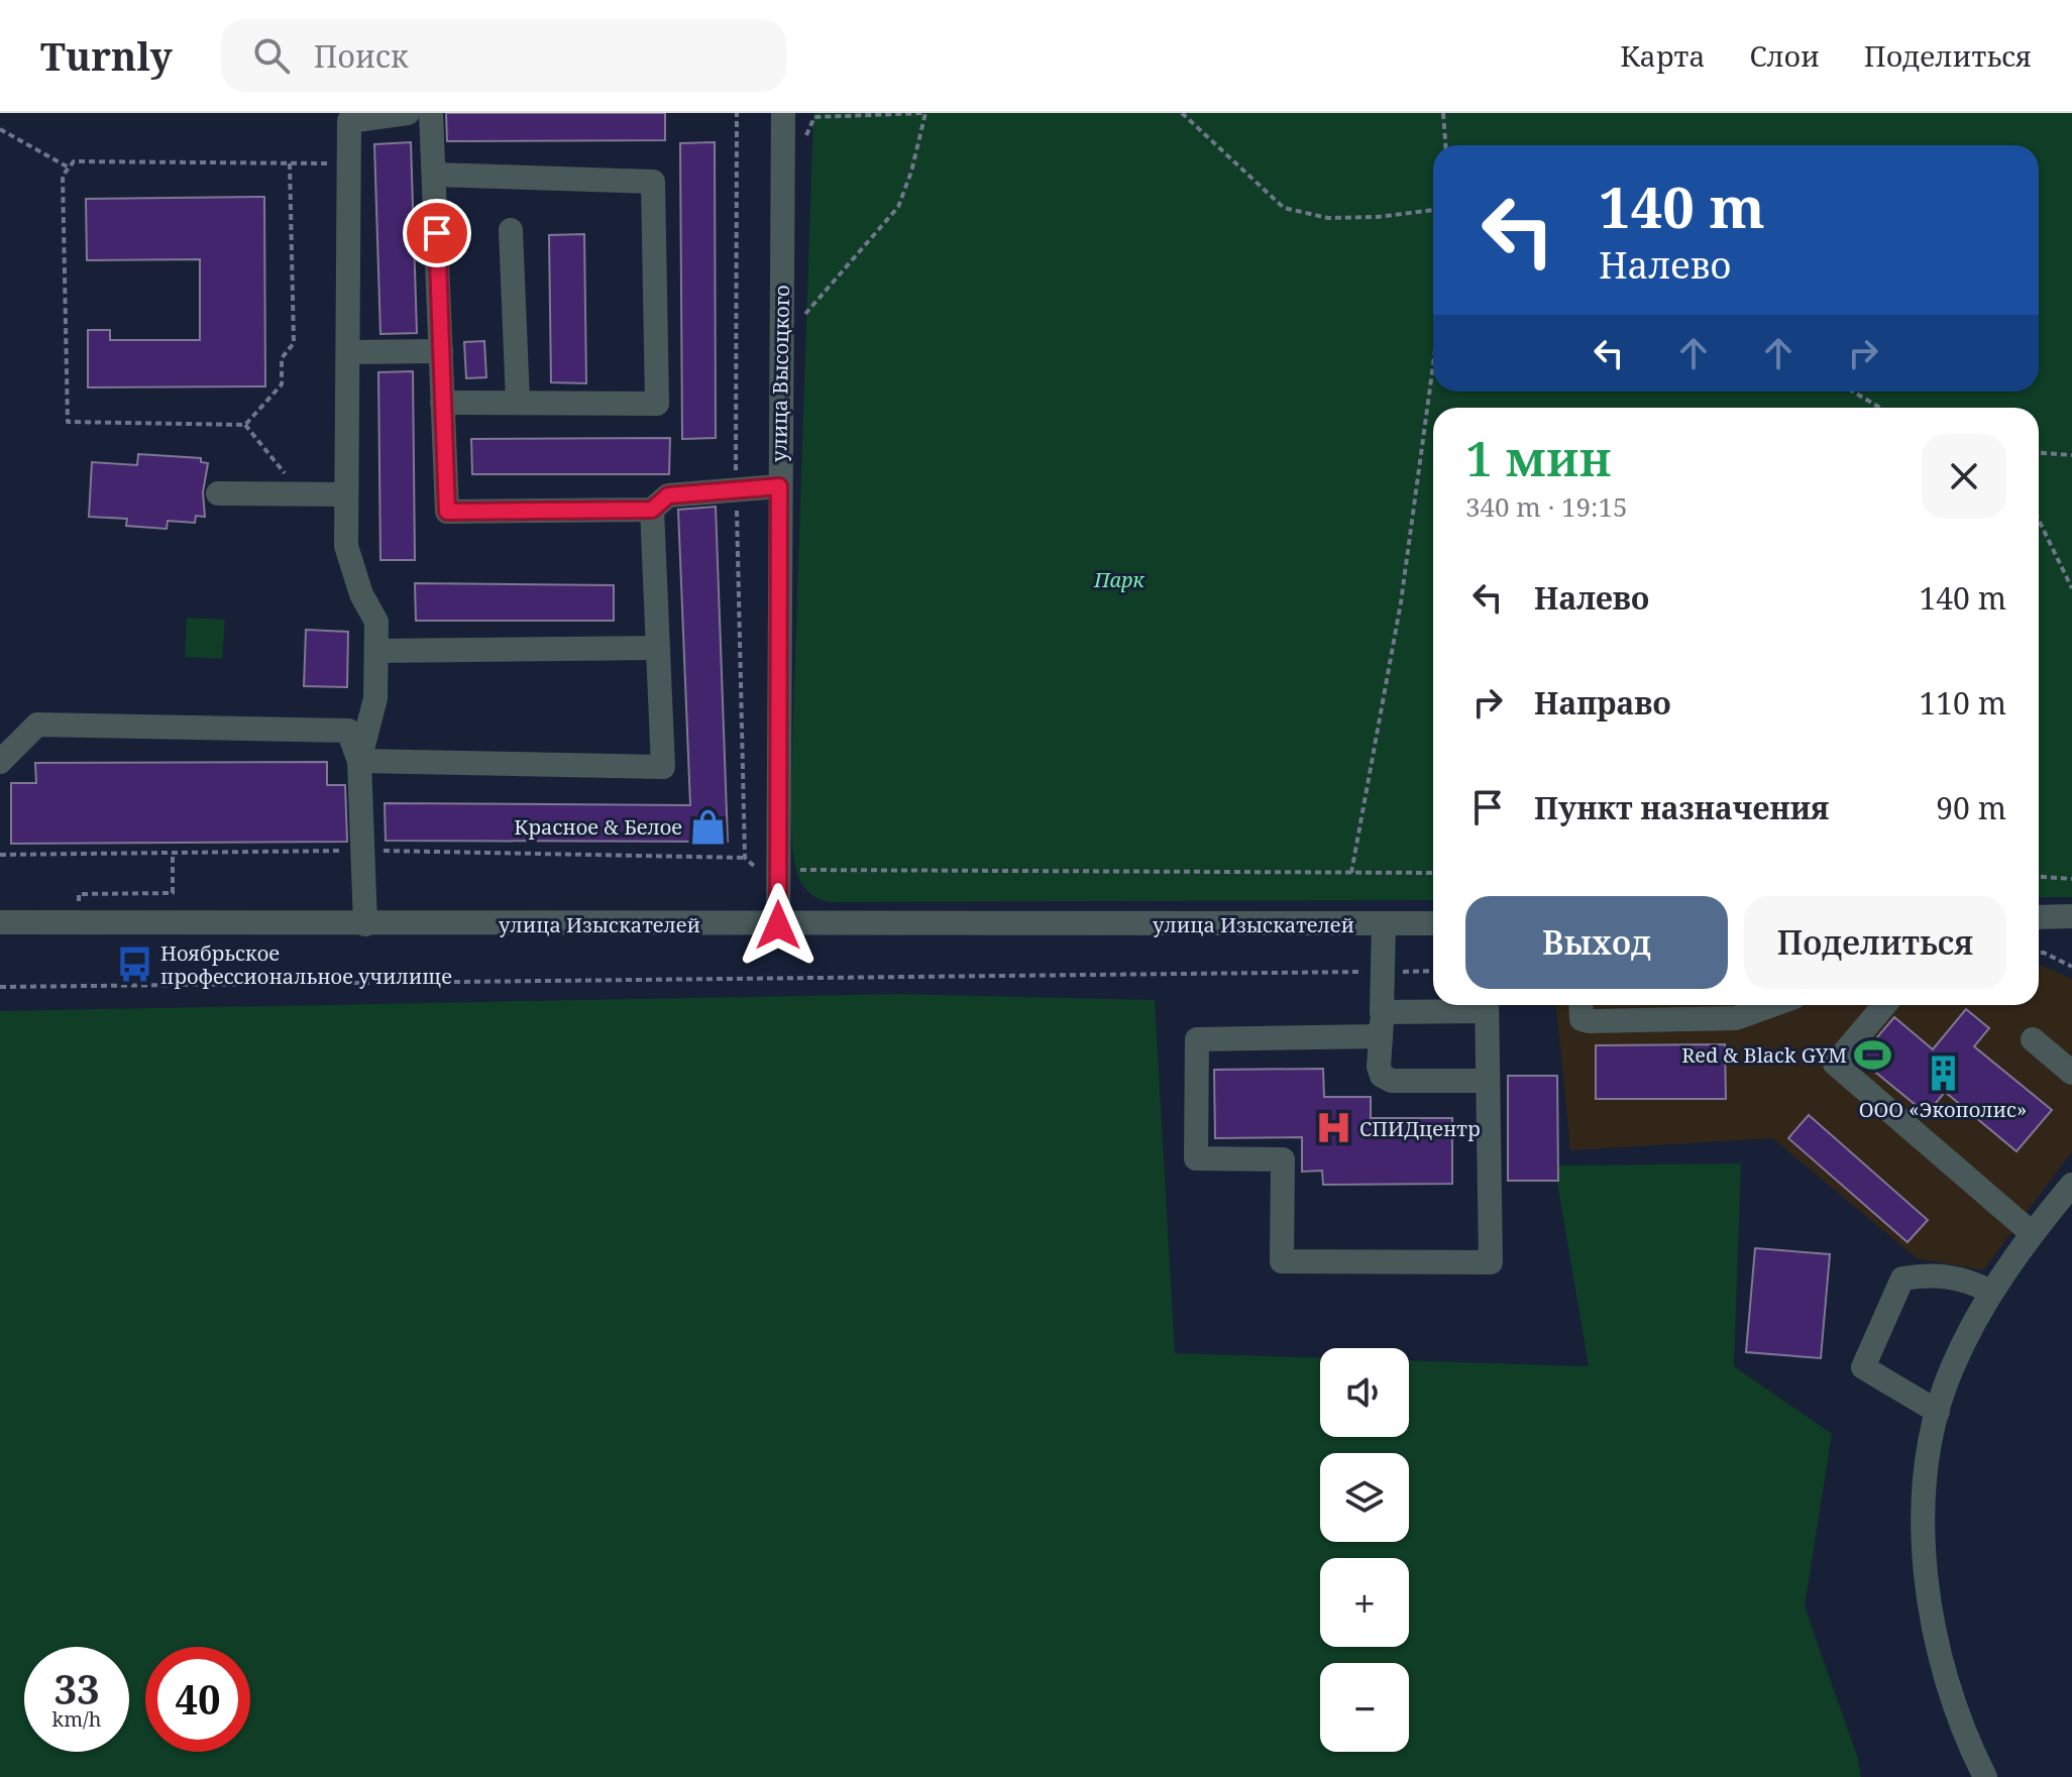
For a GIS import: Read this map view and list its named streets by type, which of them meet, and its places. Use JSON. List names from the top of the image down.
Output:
{
  "streets": {
    "street": ["улица Высоцкого", "улица Изыскателей"]
  },
  "crossings": [
    ["улица Высоцкого", "улица Изыскателей"]
  ],
  "parks": ["Парк"],
  "places": {
    "shop": ["Красное & Белое"],
    "bus stop": ["Ноябрьское профессиональное училище"],
    "sports": ["Red & Black GYM"],
    "building": ["ООО «Экополис»"],
    "hospital": ["СПИДцентр"]
  },
  "page": {
    "header": "Turnly",
    "search": "Поиск",
    "nav": ["Карта", "Слои", "Поделиться"],
    "turn": ["140 m", "Налево"],
    "heading": ["1 мин", "340 m · 19:15"],
    "list": [
      {
        "name": "Налево",
        "value": "140 m"
      },
      {
        "name": "Направо",
        "value": "110 m"
      },
      {
        "name": "Пункт назначения",
        "value": "90 m"
      }
    ],
    "buttons": ["Выход", "Поделиться"],
    "map_buttons": ["+", "−"],
    "speed": "33 km/h",
    "limit": "40"
  }
}
